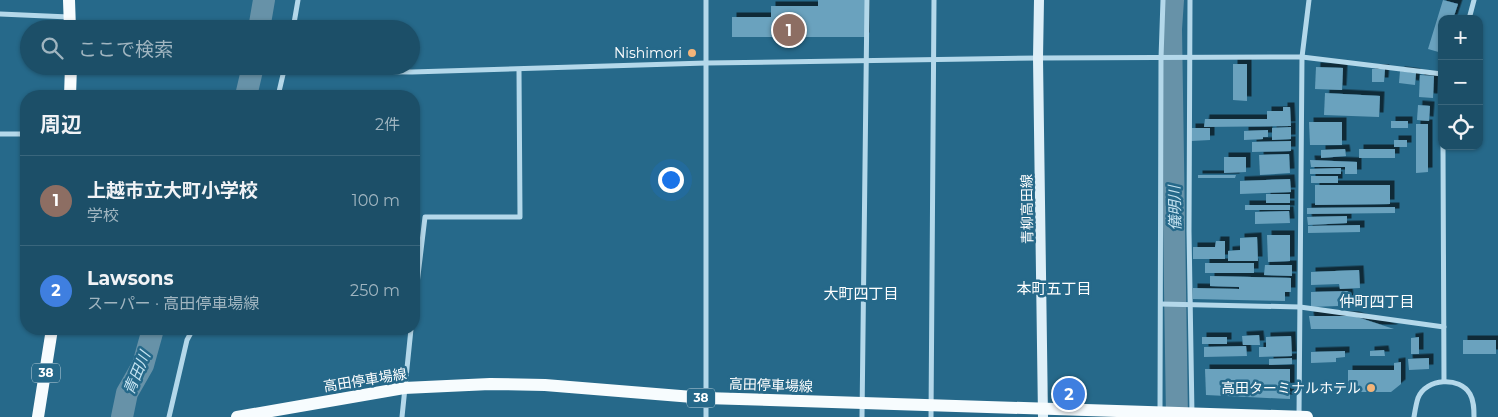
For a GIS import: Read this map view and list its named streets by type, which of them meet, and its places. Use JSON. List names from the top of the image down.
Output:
{
  "streets": {
    "main road": ["青柳高田線", "38", "高田停車場線"]
  },
  "crossings": [
    ["青柳高田線", "高田停車場線"]
  ],
  "districts": ["本町五丁目", "大町四丁目", "仲町四丁目"],
  "water": ["儀明川", "青田川"],
  "places": ["Nishimori", "高田ターミナルホテル"],
  "page": {
    "pins": ["1", "2"],
    "map_buttons": ["+", "−"],
    "search": "ここで検索",
    "heading": ["周辺", "2件"],
    "list": [
      {
        "mark": "1",
        "name": "上越市立大町小学校",
        "note": "学校",
        "value": "100 m"
      },
      {
        "mark": "2",
        "name": "Lawsons",
        "note": "スーパー · 高田停車場線",
        "value": "250 m"
      }
    ]
  }
}
